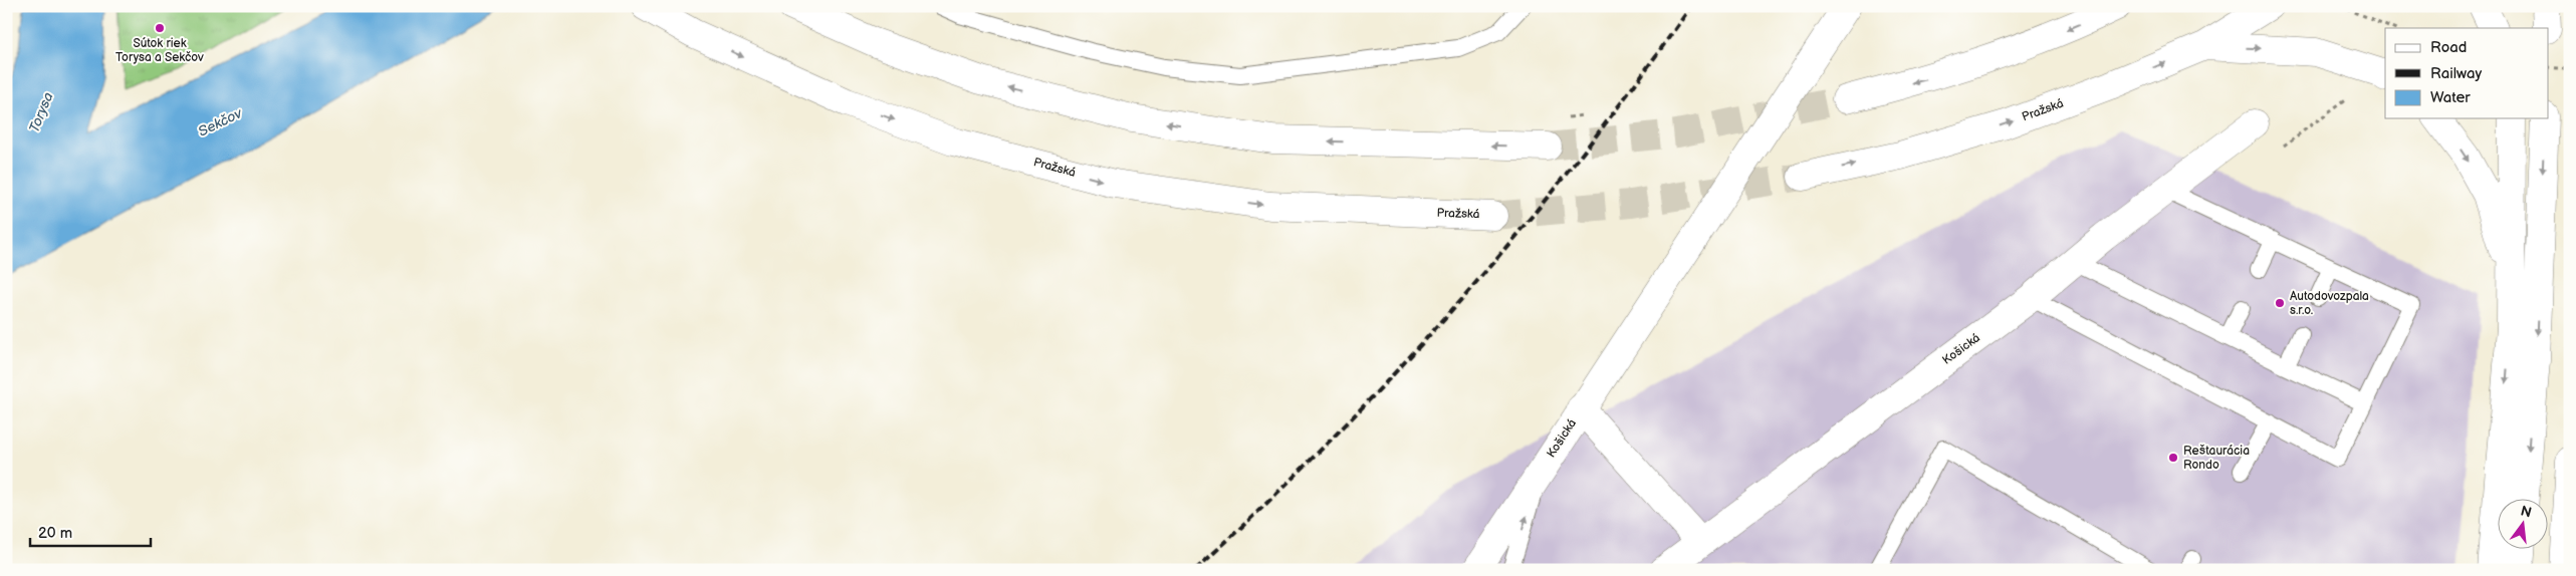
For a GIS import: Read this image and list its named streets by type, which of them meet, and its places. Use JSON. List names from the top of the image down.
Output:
{
  "streets": {
    "main road": ["Pražská", "Košická"]
  },
  "water": ["Torysa", "Sekčov"],
  "places": ["Sútok riek Torysa a Sekčov", "Autodovozpala s.r.o.", "Reštaurácia Rondo"],
  "legend": ["Road", "Railway", "Water"],
  "scale_bar": "20 m",
  "north": "top"
}
